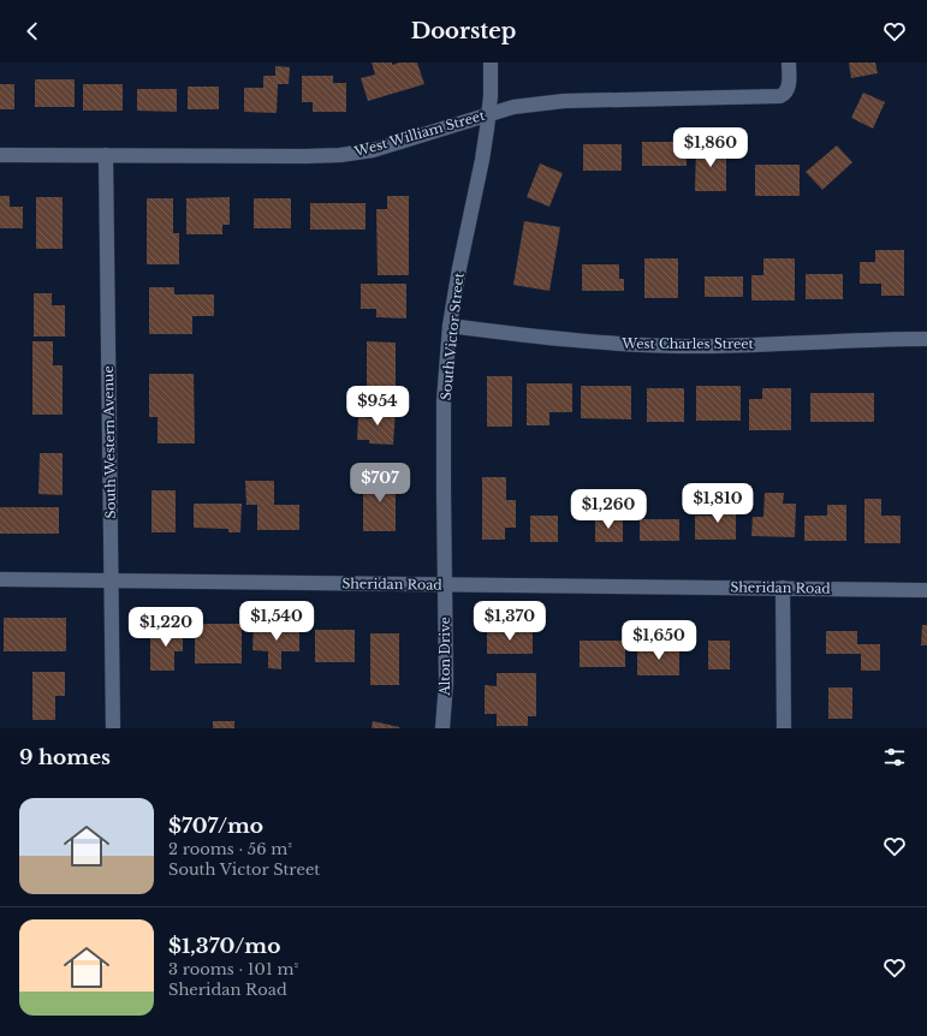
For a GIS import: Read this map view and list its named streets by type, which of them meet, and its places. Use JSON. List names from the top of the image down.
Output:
{
  "streets": {
    "street": [
      "West William Street",
      "South Victor Street",
      "West Charles Street",
      "South Western Avenue",
      "Sheridan Road",
      "Alton Drive"
    ]
  },
  "crossings": [
    ["West William Street", "South Victor Street"],
    ["West William Street", "South Western Avenue"],
    ["South Victor Street", "West Charles Street"],
    ["South Victor Street", "Sheridan Road"],
    ["South Victor Street", "Alton Drive"],
    ["South Western Avenue", "Sheridan Road"],
    ["Sheridan Road", "Alton Drive"]
  ],
  "page": {
    "header": "Doorstep",
    "price": [
      "$1,860",
      "$954",
      "$707",
      "$1,810",
      "$1,260",
      "$1,540",
      "$1,370",
      "$1,220",
      "$1,650"
    ],
    "heading": "9 homes",
    "list": [
      {
        "name": "$707/mo",
        "note": "2 rooms · 56 m² · South Victor Street"
      },
      {
        "name": "$1,370/mo",
        "note": "3 rooms · 101 m² · Sheridan Road"
      }
    ]
  }
}
